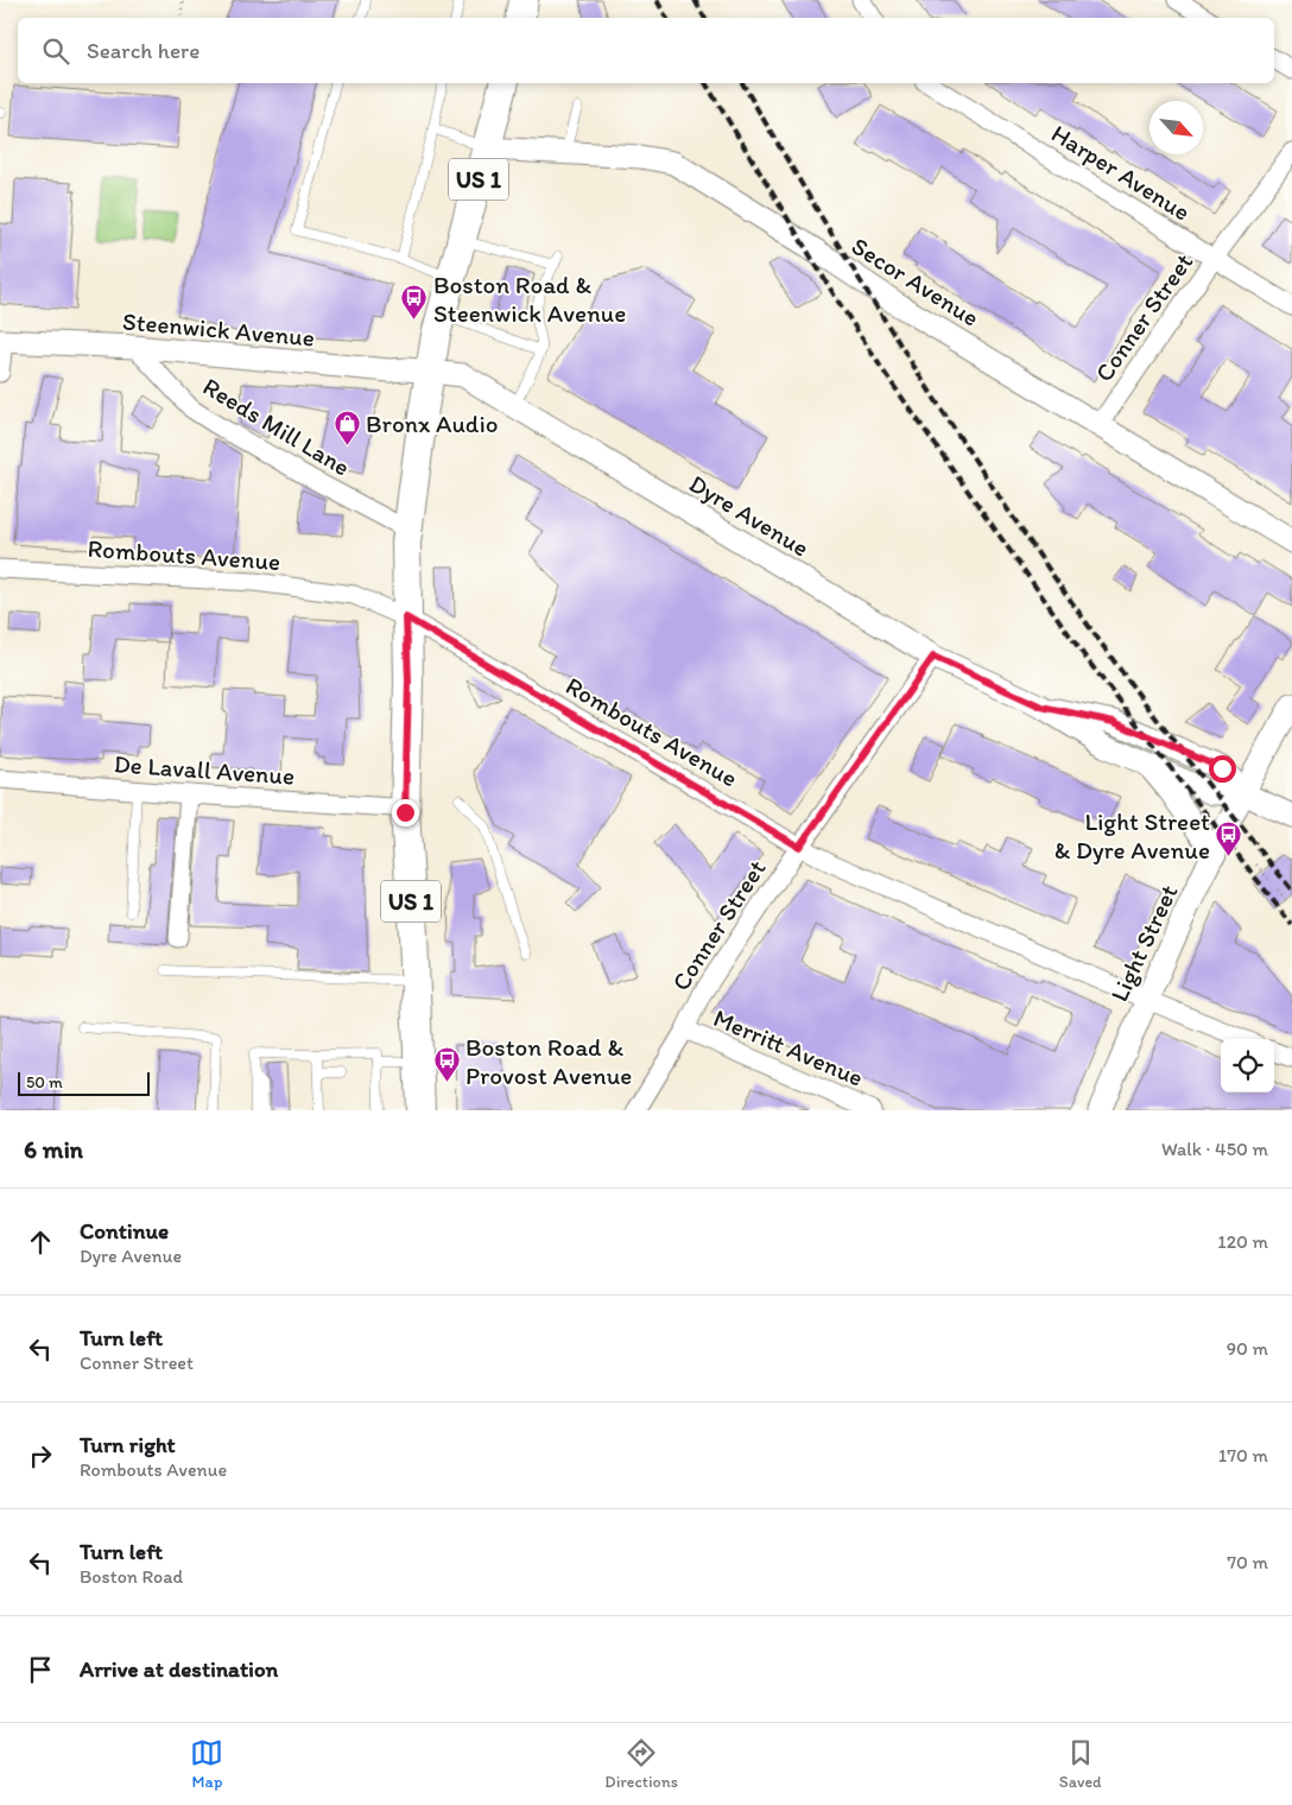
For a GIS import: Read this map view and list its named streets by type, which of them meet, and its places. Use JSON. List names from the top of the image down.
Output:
{
  "streets": {
    "main road": ["US 1"],
    "street": [
      "Harper Avenue",
      "Secor Avenue",
      "Conner Street",
      "Steenwick Avenue",
      "Reeds Mill Lane",
      "Dyre Avenue",
      "Rombouts Avenue",
      "De Lavall Avenue",
      "Light Street",
      "Merritt Avenue"
    ]
  },
  "crossings": [
    ["Harper Avenue", "Conner Street"],
    ["US 1", "Secor Avenue"],
    ["US 1", "Steenwick Avenue"],
    ["US 1", "Reeds Mill Lane"],
    ["US 1", "Dyre Avenue"],
    ["US 1", "Rombouts Avenue"],
    ["US 1", "De Lavall Avenue"],
    ["Secor Avenue", "Conner Street"],
    ["Conner Street", "Dyre Avenue"],
    ["Conner Street", "Rombouts Avenue"],
    ["Conner Street", "Merritt Avenue"],
    ["Steenwick Avenue", "Reeds Mill Lane"],
    ["Steenwick Avenue", "Dyre Avenue"],
    ["Dyre Avenue", "Light Street"],
    ["Rombouts Avenue", "Light Street"]
  ],
  "places": {
    "bus stop": ["Boston Road & Steenwick Avenue", "Light Street & Dyre Avenue", "Boston Road & Provost Avenue"],
    "shop": ["Bronx Audio"]
  },
  "scale_bar": "50 m",
  "north": "bottom right",
  "page": {
    "search": "Search here",
    "scale": "50 m",
    "heading": ["6 min", "Walk · 450 m"],
    "list": [
      ["Continue", "Dyre Avenue", "120 m"],
      ["Turn left", "Conner Street", "90 m"],
      ["Turn right", "Rombouts Avenue", "170 m"],
      ["Turn left", "Boston Road", "70 m"],
      "Arrive at destination"
    ],
    "nav": ["Map", "Directions", "Saved"]
  }
}
